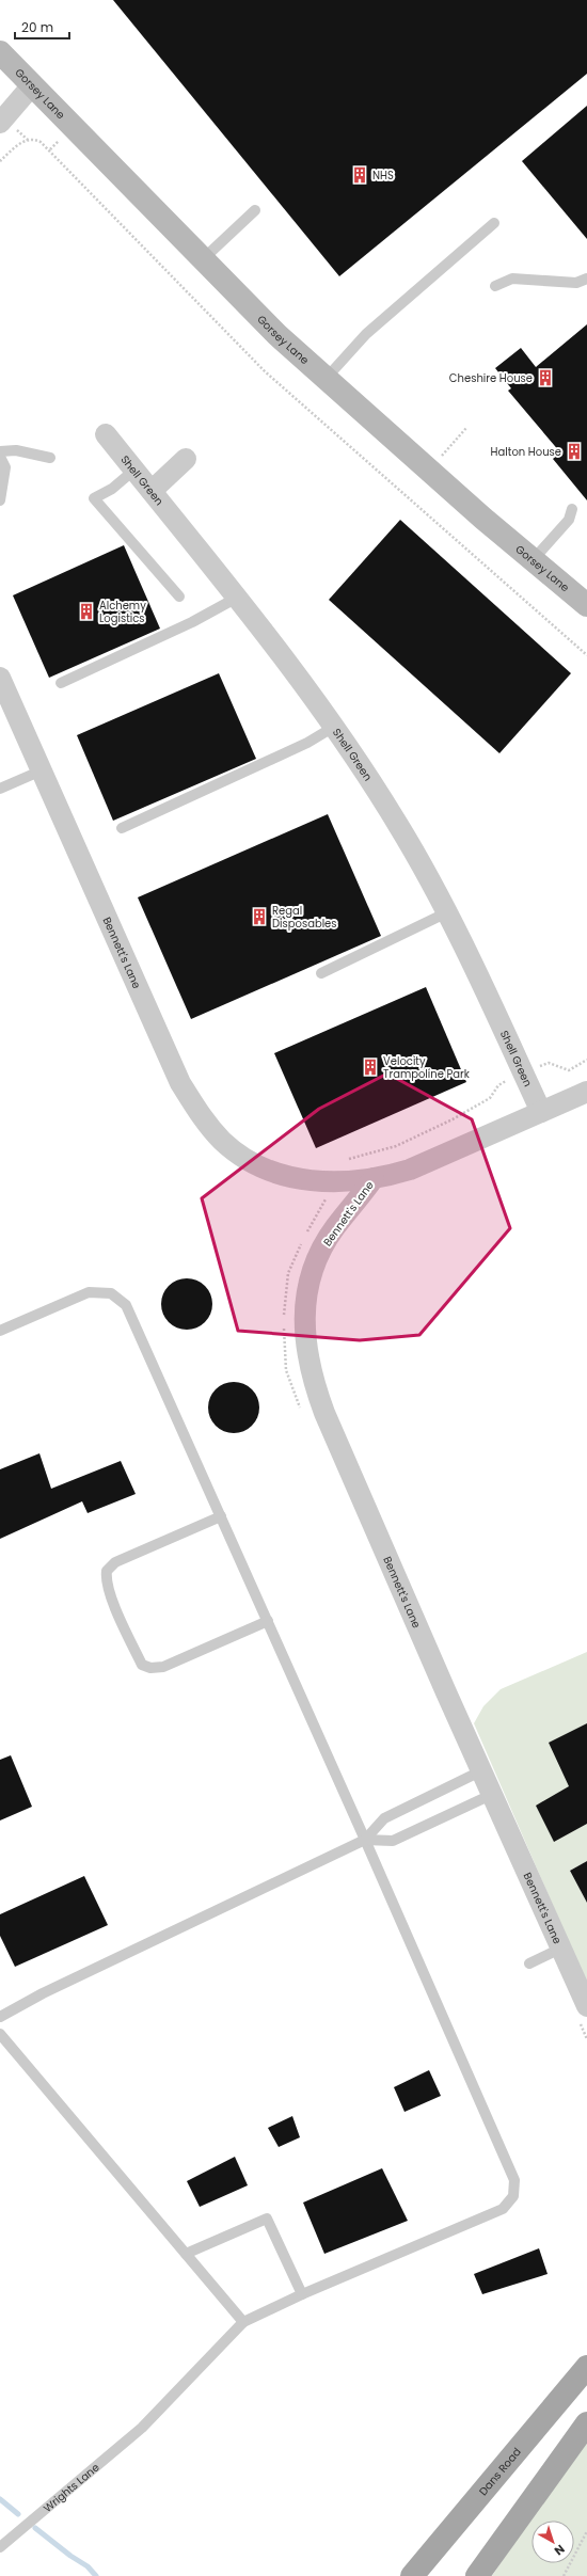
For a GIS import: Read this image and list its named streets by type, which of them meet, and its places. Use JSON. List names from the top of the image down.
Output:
{
  "streets": {
    "main road": ["Dans Road"],
    "street": ["Gorsey Lane", "Shell Green", "Bennett's Lane"],
    "lane": ["Wrights Lane"]
  },
  "crossings": [
    ["Shell Green", "Bennett's Lane"]
  ],
  "places": {
    "building": [
      "NHS",
      "Cheshire House",
      "Halton House",
      "Alchemy Logistics",
      "Regal Disposables",
      "Velocity Trampoline Park"
    ]
  },
  "scale_bar": "20 m",
  "north": "bottom right"
}
